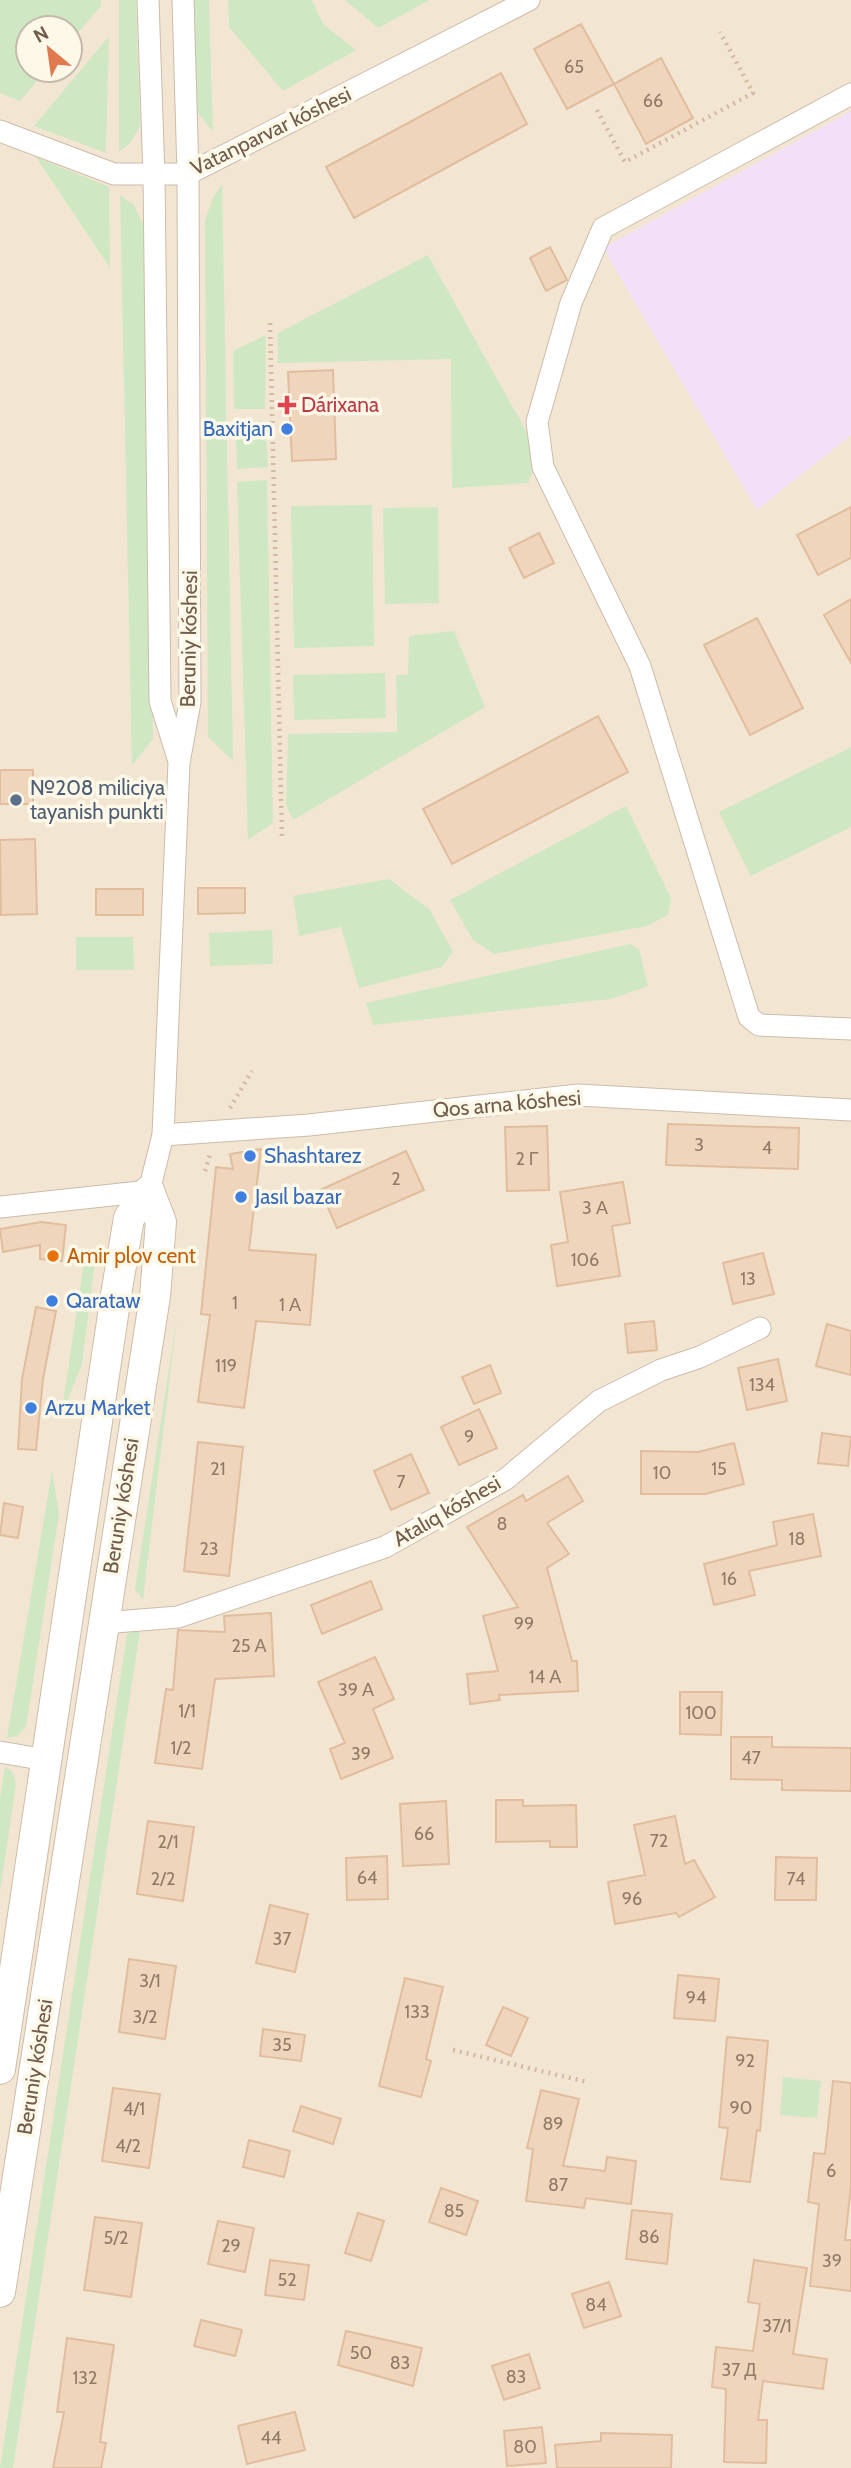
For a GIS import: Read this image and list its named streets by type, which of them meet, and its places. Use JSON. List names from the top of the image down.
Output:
{
  "streets": {
    "street": [
      "Vatanparvar kóshesi",
      "Beruniy kóshesi",
      "Qos arna kóshesi",
      "Atalıq kóshesi"
    ]
  },
  "crossings": [
    ["Vatanparvar kóshesi", "Beruniy kóshesi"],
    ["Beruniy kóshesi", "Atalıq kóshesi"]
  ],
  "places": {
    "health": ["Dárixana"],
    "other": [
      "Baxitjan",
      "№208 miliciya tayanish punkti",
      "Shashtarez",
      "Jasıl bazar",
      "Amir plov cent",
      "Qarataw",
      "Arzu Market"
    ]
  },
  "house_numbers": [
    "65",
    "66",
    "3",
    "4",
    "2 Г",
    "2",
    "3 А",
    "106",
    "13",
    "1",
    "1 А",
    "119",
    "134",
    "9",
    "21",
    "15",
    "10",
    "7",
    "8",
    "18",
    "23",
    "16",
    "99",
    "25 А",
    "14 А",
    "39 А",
    "1/1",
    "100",
    "1/2",
    "39",
    "47",
    "66",
    "72",
    "2/1",
    "64",
    "2/2",
    "74",
    "96",
    "37",
    "3/1",
    "94",
    "133",
    "3/2",
    "35",
    "92",
    "90",
    "4/1",
    "89",
    "4/2",
    "6",
    "87",
    "85",
    "86",
    "5/2",
    "29",
    "39",
    "52",
    "84",
    "37/1",
    "50",
    "83",
    "37 Д",
    "83",
    "132",
    "44",
    "80"
  ],
  "north": "top left"
}
